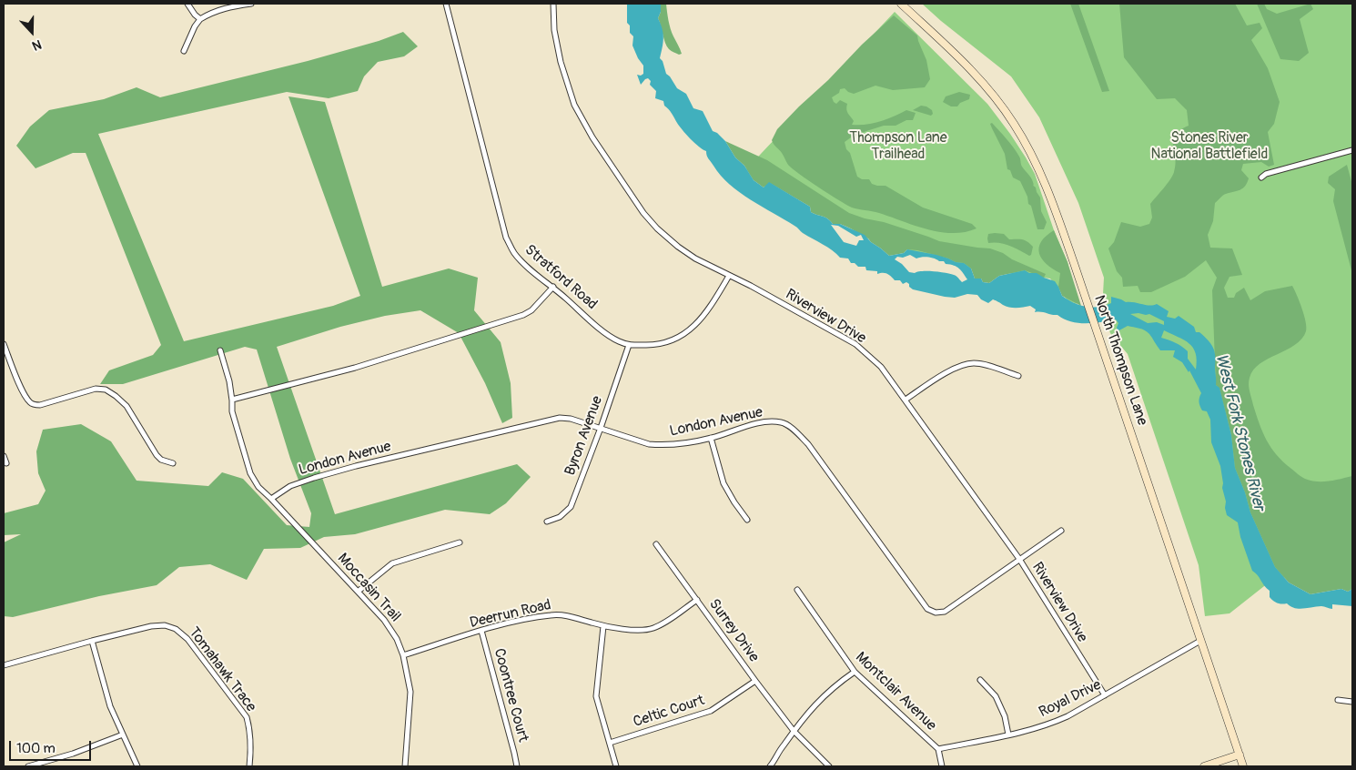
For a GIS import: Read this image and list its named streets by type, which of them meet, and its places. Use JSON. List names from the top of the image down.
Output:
{
  "streets": {
    "main road": ["North Thompson Lane"],
    "street": [
      "Stratford Road",
      "Riverview Drive",
      "London Avenue",
      "Byron Avenue",
      "Moccasin Trail",
      "Deerrun Road",
      "Surrey Drive",
      "Tomahawk Trace",
      "Montclair Avenue",
      "Coontree Court",
      "Royal Drive",
      "Celtic Court"
    ]
  },
  "crossings": [
    ["Stratford Road", "Riverview Drive"],
    ["Stratford Road", "Byron Avenue"],
    ["Riverview Drive", "London Avenue"],
    ["Riverview Drive", "Royal Drive"],
    ["North Thompson Lane", "Royal Drive"],
    ["London Avenue", "Byron Avenue"],
    ["London Avenue", "Moccasin Trail"],
    ["Moccasin Trail", "Deerrun Road"],
    ["Deerrun Road", "Surrey Drive"],
    ["Deerrun Road", "Coontree Court"],
    ["Surrey Drive", "Celtic Court"],
    ["Montclair Avenue", "Royal Drive"]
  ],
  "water": ["West Fork Stones River"],
  "parks": ["Thompson Lane Trailhead", "Stones River National Battlefield"],
  "scale_bar": "100 m",
  "north": "bottom"
}
